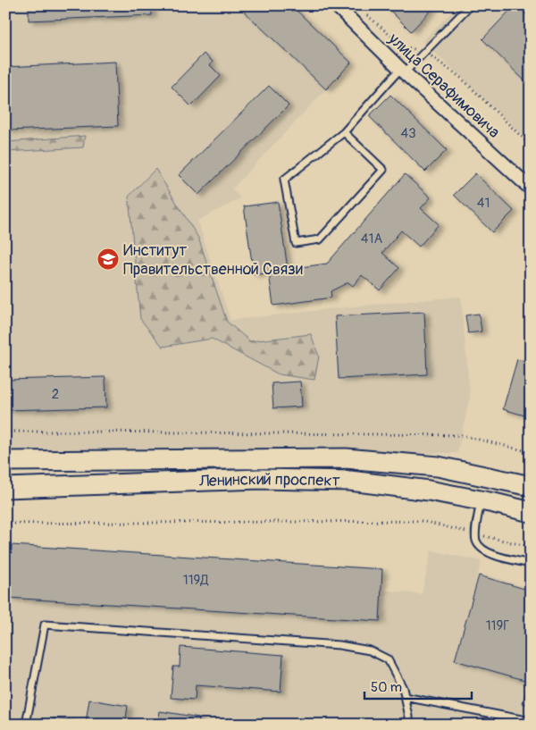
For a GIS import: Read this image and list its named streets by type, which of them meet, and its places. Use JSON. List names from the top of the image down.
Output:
{
  "streets": {
    "main road": ["Ленинский проспект"],
    "street": ["улица Серафимовича"]
  },
  "places": {
    "school or university": ["Институт Правительственной Связи"]
  },
  "house_numbers": [
    "43",
    "41",
    "41А",
    "2",
    "119Д",
    "119Г"
  ],
  "scale_bar": "50 m"
}
